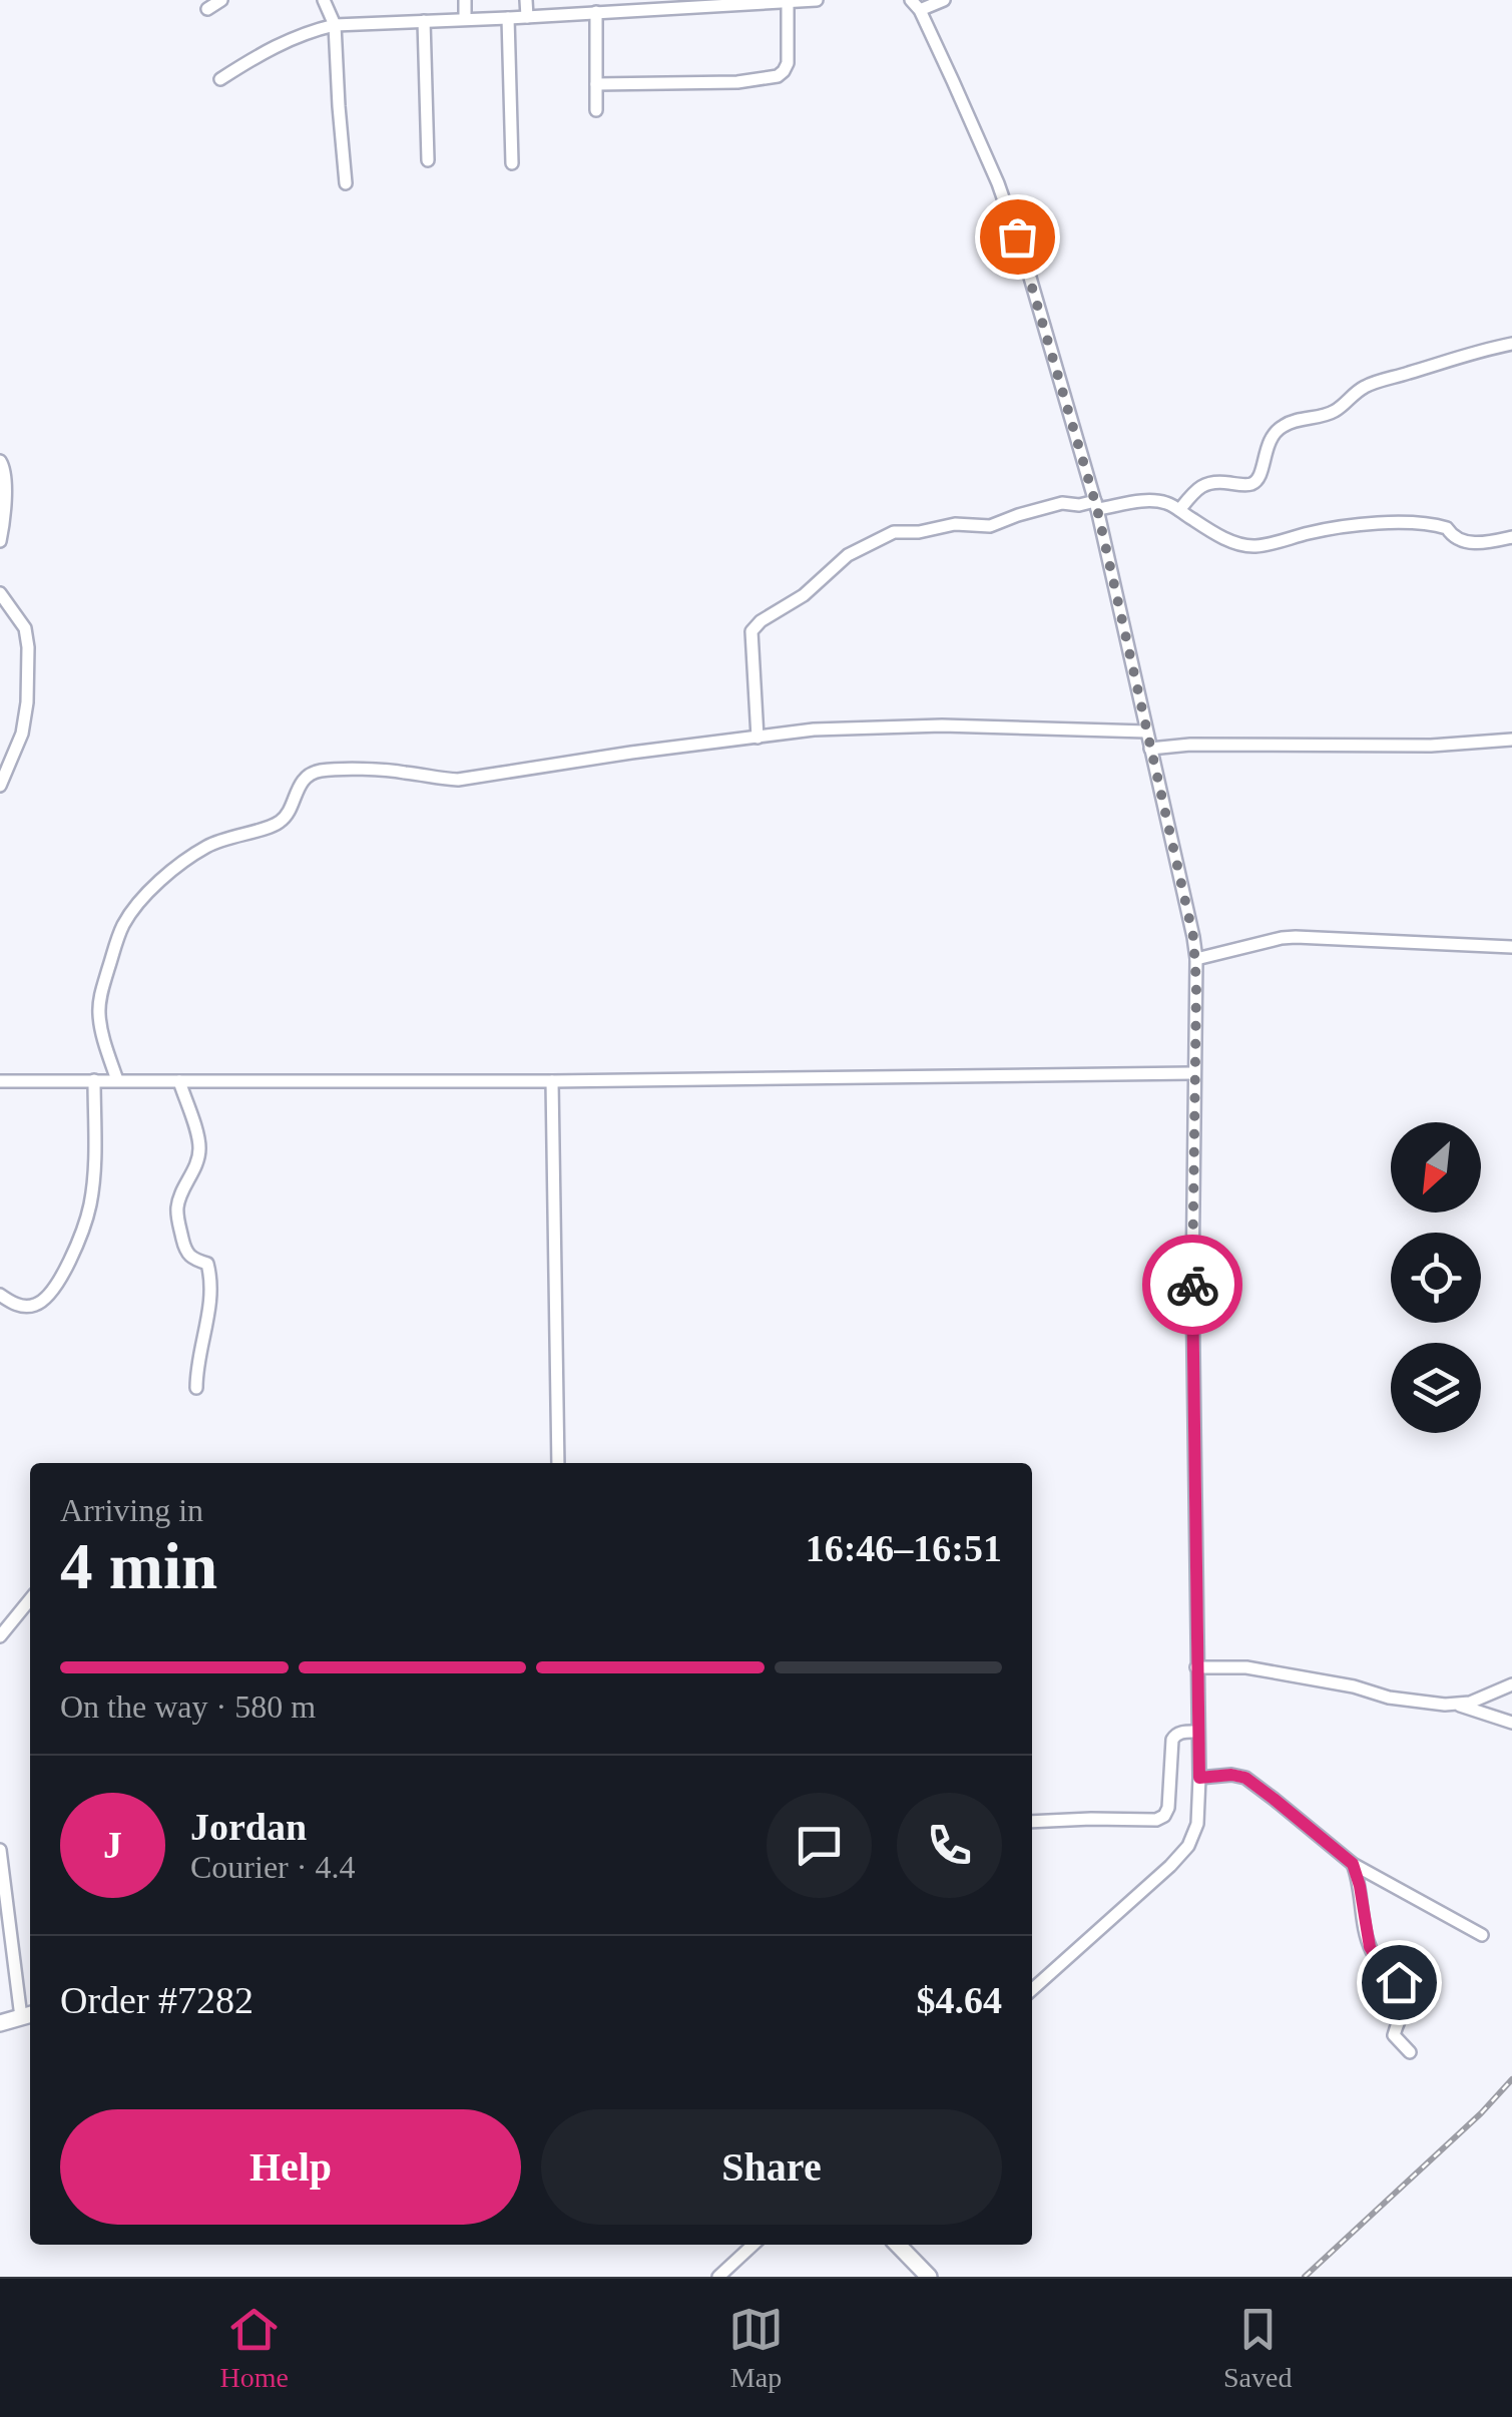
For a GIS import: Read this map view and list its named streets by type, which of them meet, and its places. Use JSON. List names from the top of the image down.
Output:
{
  "north": "bottom left",
  "page": {
    "heading": ["4 min", "Arriving in", "16:46–16:51"],
    "panel": [
      "Jordan",
      "Courier · 4.4",
      "Order #7282",
      "$4.64"
    ],
    "bar": "On the way · 580 m",
    "round": "J",
    "buttons": ["Help", "Share"],
    "tabs": ["Home", "Map", "Saved"]
  }
}
